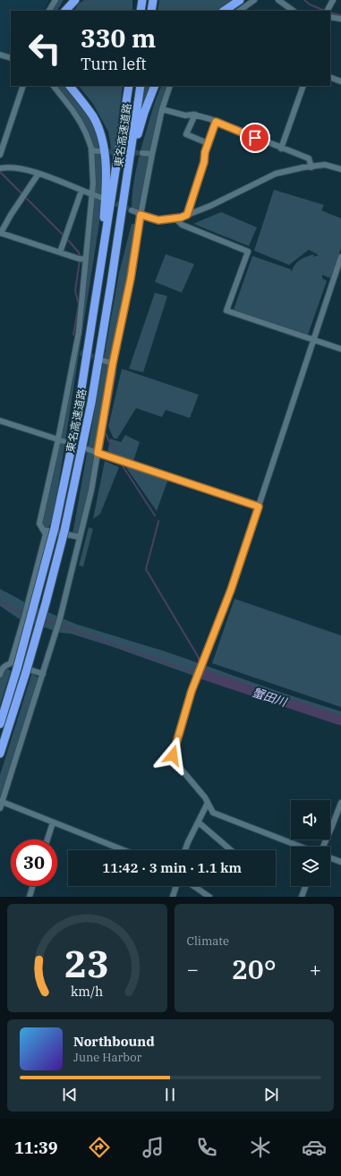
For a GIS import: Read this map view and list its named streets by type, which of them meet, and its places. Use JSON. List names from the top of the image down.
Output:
{
  "streets": {
    "highway": ["東名高速道路"]
  },
  "water": ["蟹田川"],
  "page": {
    "turn": ["330 m", "Turn left"],
    "limit": "30",
    "trip": "11:42 · 3 min · 1.1 km",
    "tile": "Climate",
    "heat": ["−", "20°", "+"],
    "song": ["Northbound", "June Harbor"],
    "tabs": "11:39",
    "gauge": ["23", "km/h"]
  }
}
